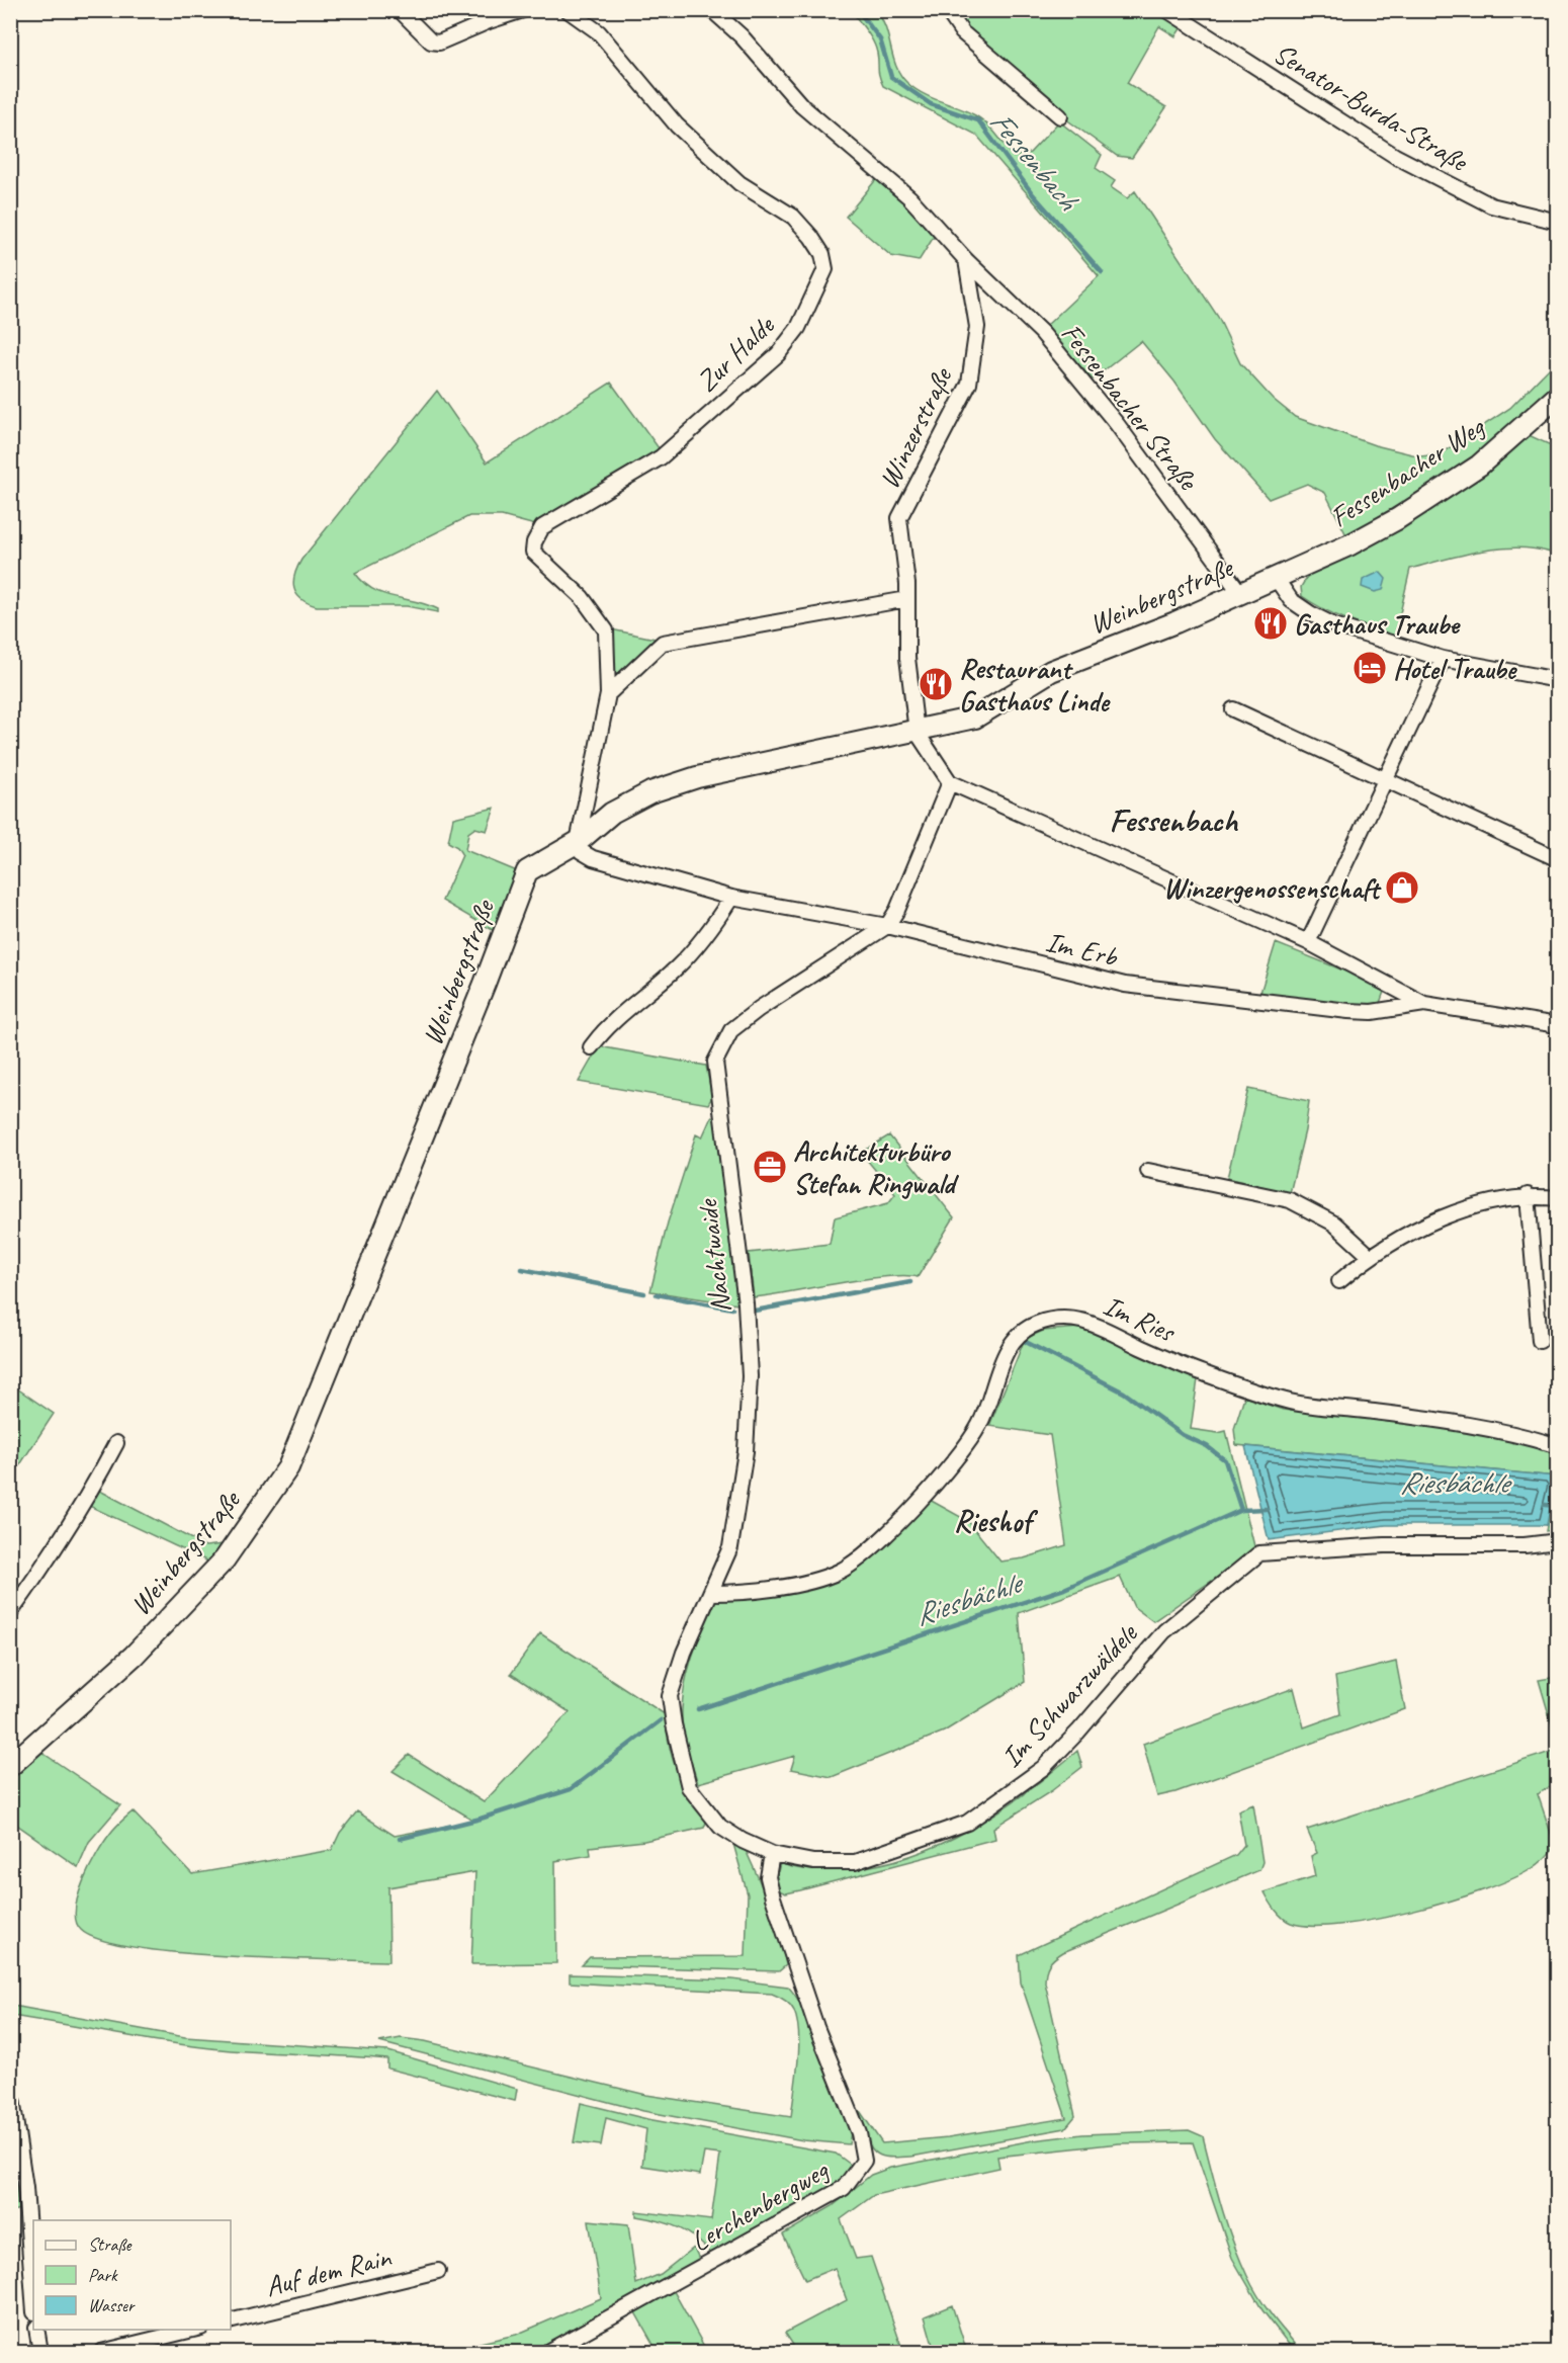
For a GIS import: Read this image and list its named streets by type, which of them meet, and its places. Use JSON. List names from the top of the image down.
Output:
{
  "streets": {
    "street": [
      "Senator-Burda-Straße",
      "Zur Halde",
      "Fessenbacher Straße",
      "Winzerstraße",
      "Fessenbacher Weg",
      "Weinbergstraße",
      "Im Erb",
      "Nachtwaide",
      "Im Ries",
      "Im Schwarzwäldele",
      "Lerchenbergweg",
      "Auf dem Rain"
    ]
  },
  "crossings": [
    ["Zur Halde", "Weinbergstraße"],
    ["Zur Halde", "Im Erb"],
    ["Fessenbacher Straße", "Winzerstraße"],
    ["Fessenbacher Straße", "Weinbergstraße"],
    ["Winzerstraße", "Weinbergstraße"],
    ["Fessenbacher Weg", "Weinbergstraße"],
    ["Weinbergstraße", "Im Erb"],
    ["Im Erb", "Nachtwaide"],
    ["Nachtwaide", "Im Ries"],
    ["Nachtwaide", "Im Schwarzwäldele"],
    ["Im Ries", "Im Schwarzwäldele"],
    ["Im Schwarzwäldele", "Lerchenbergweg"]
  ],
  "districts": ["Fessenbach", "Rieshof"],
  "water": ["Fessenbach", "Riesbächle"],
  "places": {
    "restaurant": ["Gasthaus Traube", "Restaurant Gasthaus Linde"],
    "hotel": ["Hotel Traube"],
    "shop": ["Winzergenossenschaft"],
    "office": ["Architekturbüro Stefan Ringwald"]
  },
  "legend": ["Straße", "Park", "Wasser"]
}
